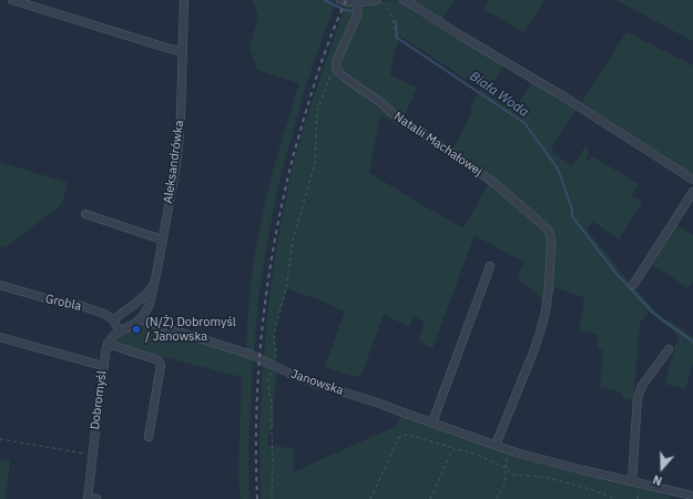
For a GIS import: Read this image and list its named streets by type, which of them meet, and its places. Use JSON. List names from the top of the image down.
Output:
{
  "streets": {
    "street": [
      "Natalii Machałowej",
      "Aleksandrówka",
      "Grobla",
      "Janowska",
      "Dobromyśl"
    ]
  },
  "crossings": [
    ["Natalii Machałowej", "Janowska"],
    ["Aleksandrówka", "Janowska"]
  ],
  "water": ["Biała Woda"],
  "places": ["(N/Ż) Dobromyśl / Janowska"],
  "north": "bottom"
}
